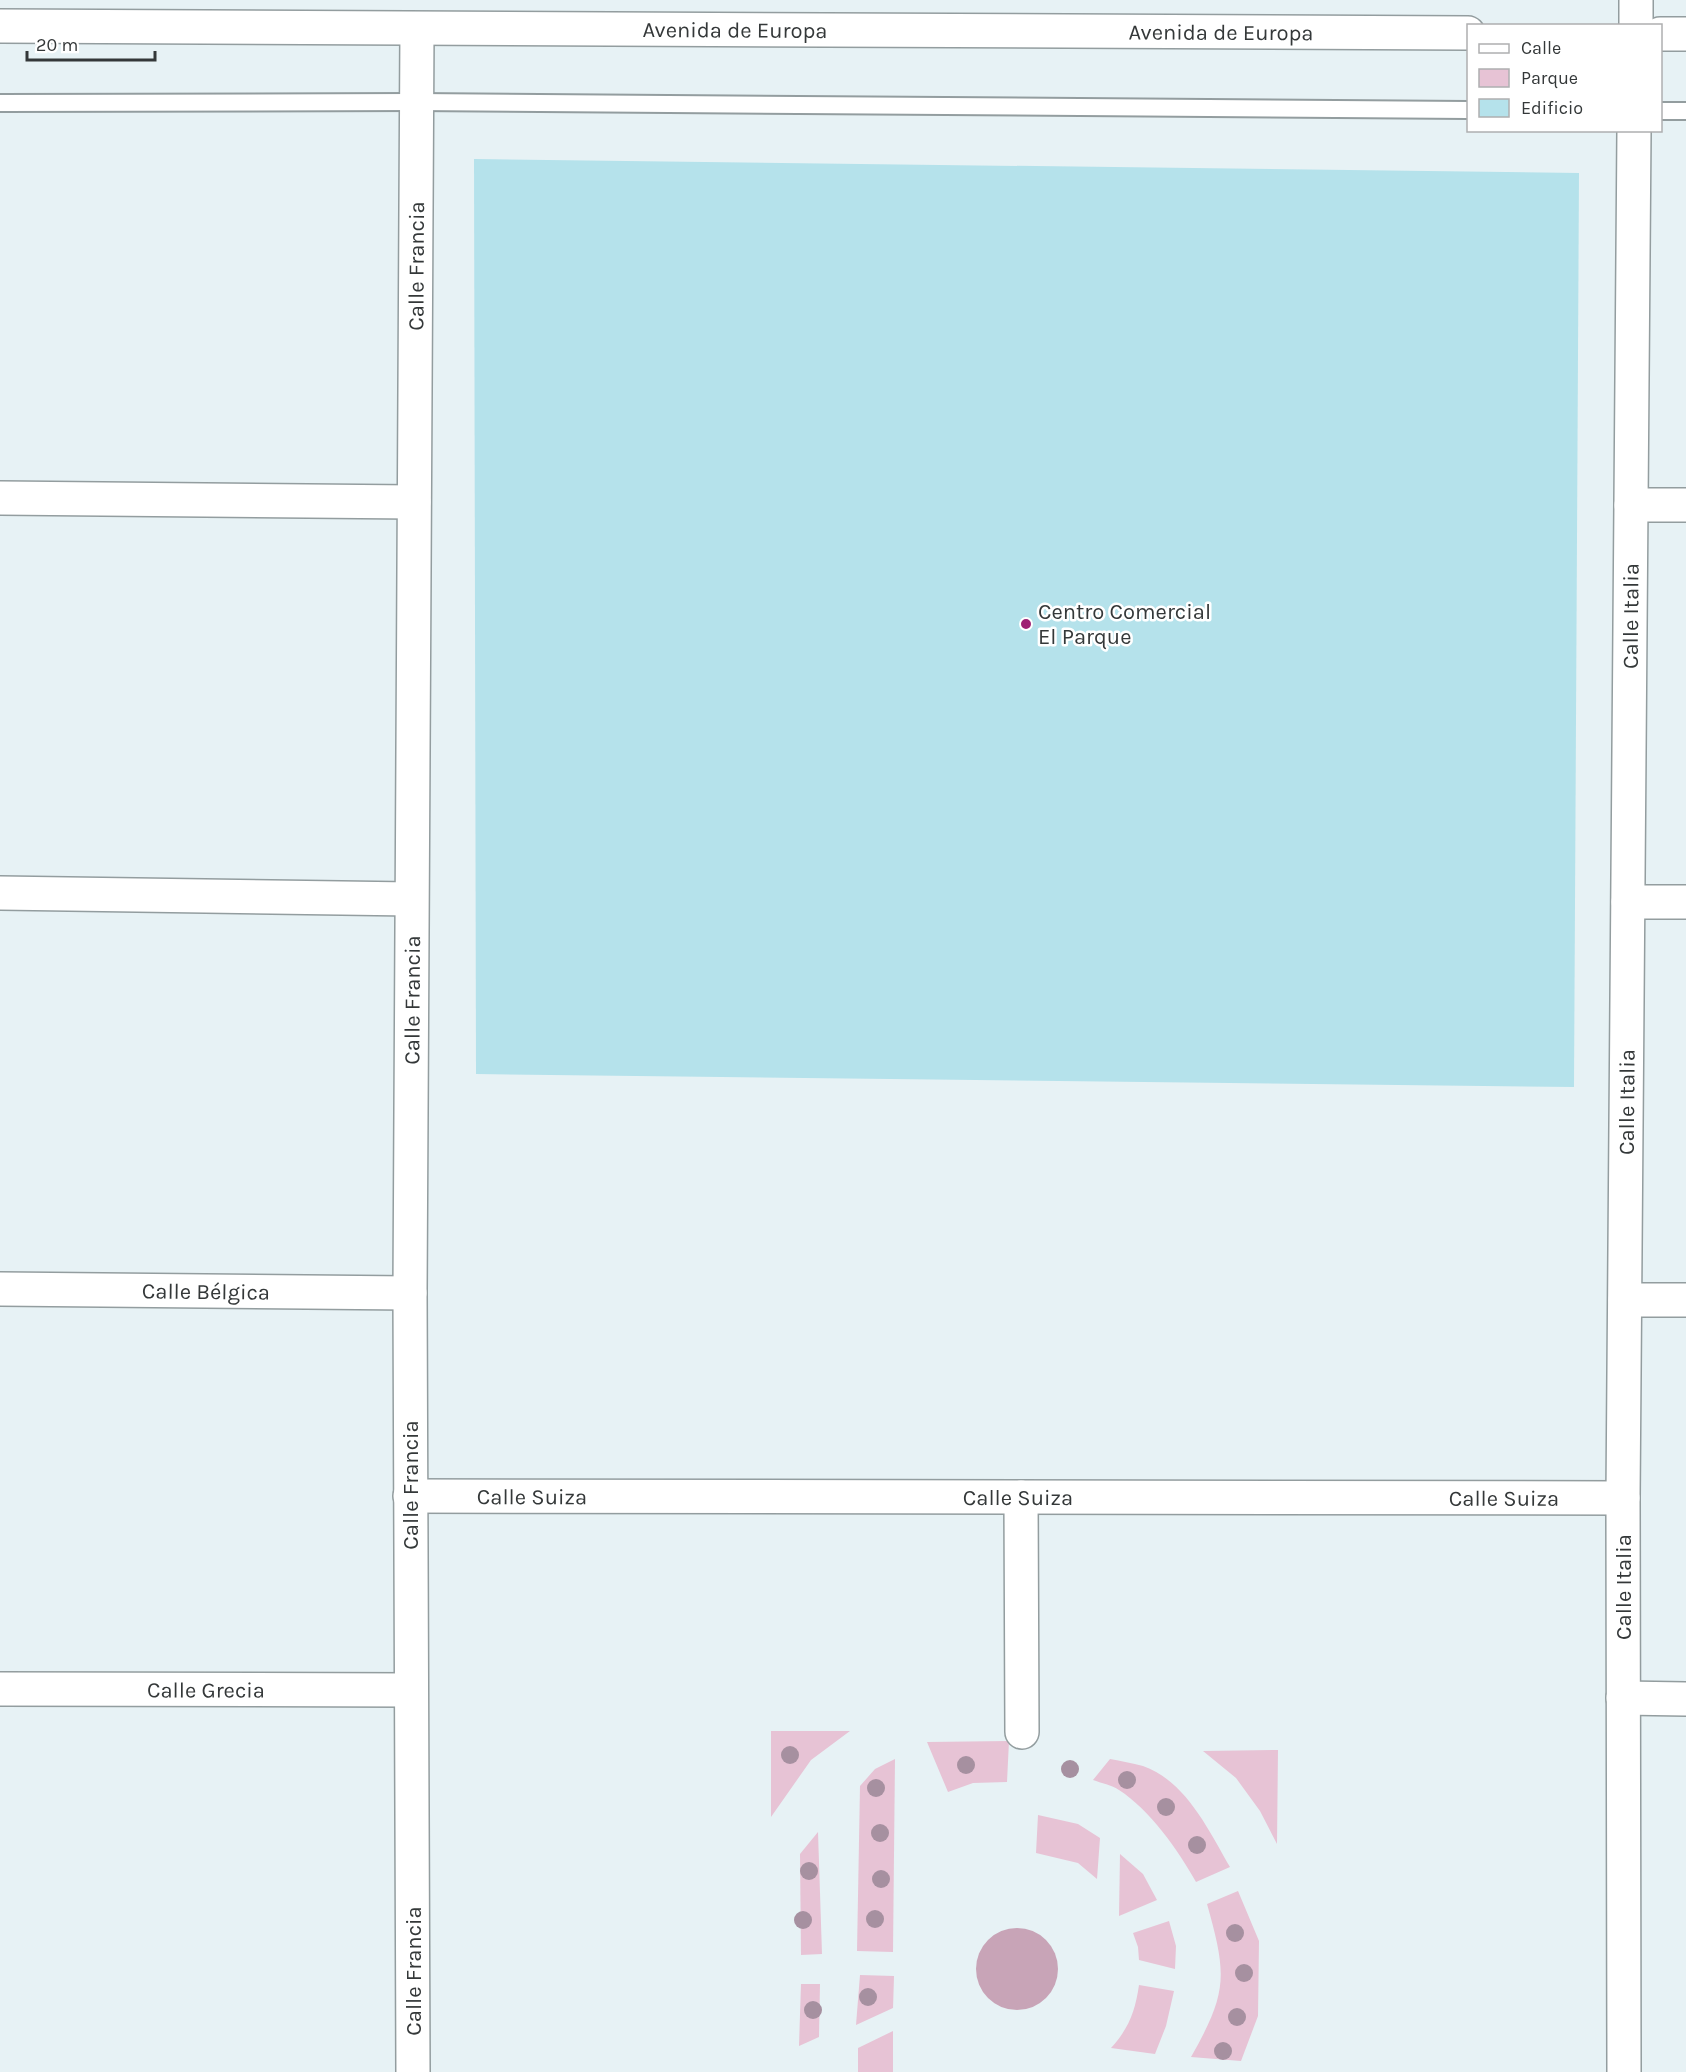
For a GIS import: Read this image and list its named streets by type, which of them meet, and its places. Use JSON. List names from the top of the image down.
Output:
{
  "streets": {
    "street": [
      "Avenida de Europa",
      "Calle Francia",
      "Calle Italia",
      "Calle Bélgica",
      "Calle Suiza",
      "Calle Grecia"
    ]
  },
  "crossings": [
    ["Avenida de Europa", "Calle Francia"],
    ["Calle Francia", "Calle Bélgica"],
    ["Calle Francia", "Calle Suiza"],
    ["Calle Francia", "Calle Grecia"],
    ["Calle Italia", "Calle Suiza"]
  ],
  "places": ["Centro Comercial El Parque"],
  "legend": ["Calle", "Parque", "Edificio"],
  "scale_bar": "20 m"
}
